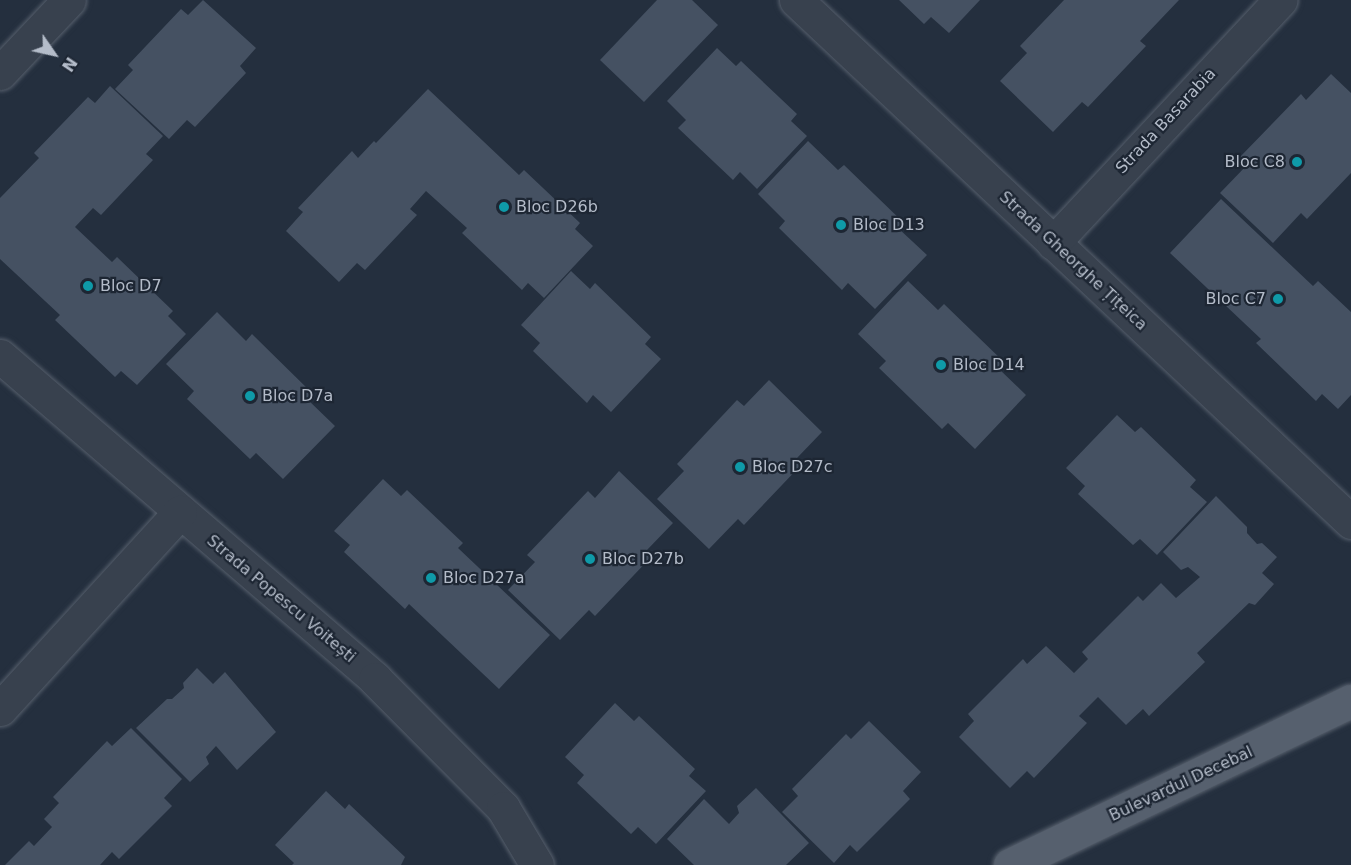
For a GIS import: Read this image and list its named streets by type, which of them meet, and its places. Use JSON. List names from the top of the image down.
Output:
{
  "streets": {
    "main road": ["Bulevardul Decebal"],
    "street": ["Strada Basarabia", "Strada Gheorghe Țițeica", "Strada Popescu Voitești"]
  },
  "crossings": [
    ["Strada Basarabia", "Strada Gheorghe Țițeica"]
  ],
  "places": [
    "Bloc C8",
    "Bloc D26b",
    "Bloc D13",
    "Bloc D7",
    "Bloc C7",
    "Bloc D14",
    "Bloc D7a",
    "Bloc D27c",
    "Bloc D27b",
    "Bloc D27a"
  ],
  "north": "bottom right"
}
